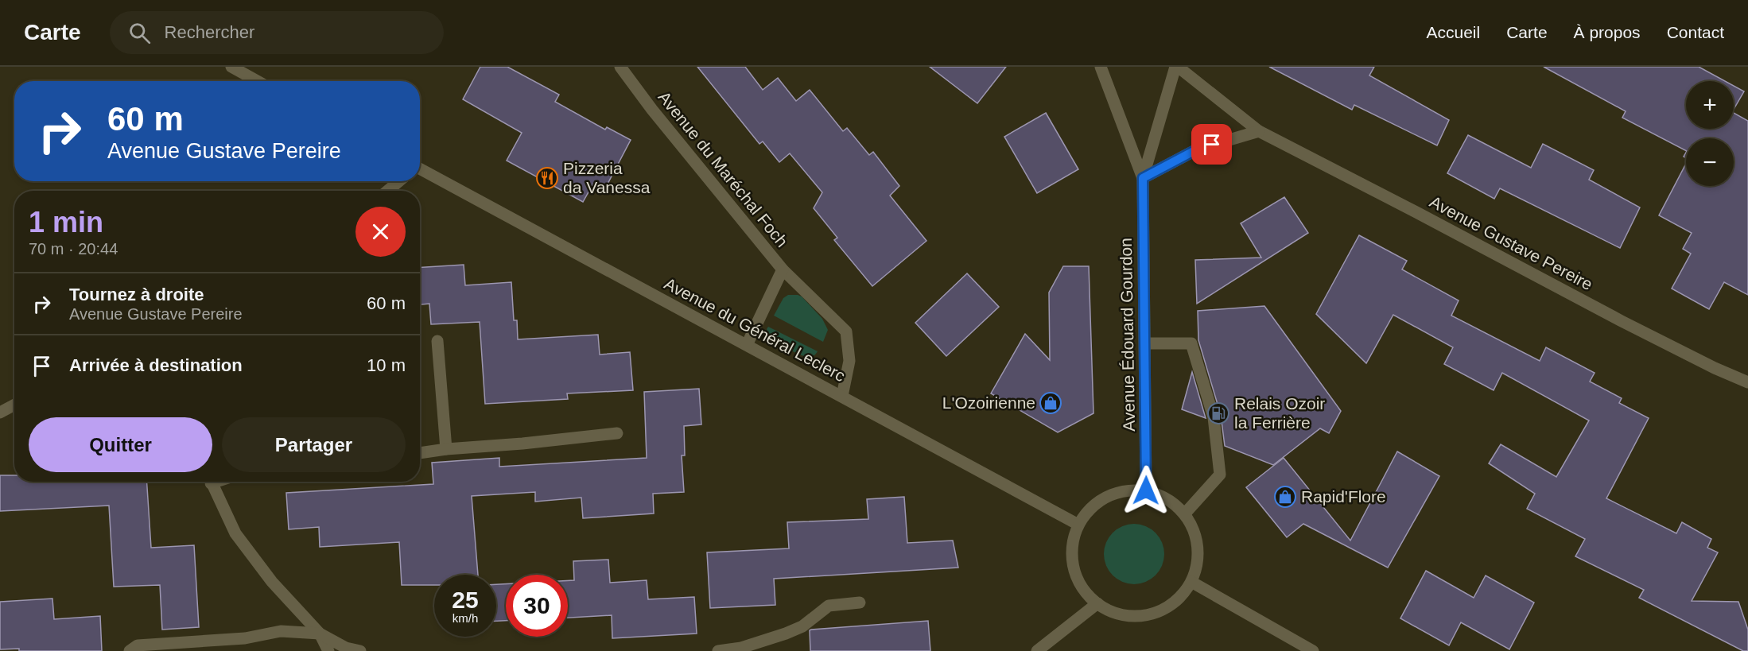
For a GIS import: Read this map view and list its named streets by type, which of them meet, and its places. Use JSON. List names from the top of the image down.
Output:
{
  "streets": {
    "street": [
      "Avenue du Maréchal Foch",
      "Avenue Gustave Pereire",
      "Avenue du Général Leclerc",
      "Avenue Édouard Gourdon"
    ]
  },
  "crossings": [
    ["Avenue du Maréchal Foch", "Avenue du Général Leclerc"],
    ["Avenue Gustave Pereire", "Avenue Édouard Gourdon"],
    ["Avenue du Général Leclerc", "Avenue Édouard Gourdon"]
  ],
  "places": {
    "restaurant": ["Pizzeria da Vanessa"],
    "shop": ["L'Ozoirienne", "Rapid'Flore"],
    "fuel station": ["Relais Ozoir la Ferrière"]
  },
  "page": {
    "header": "Carte",
    "search": "Rechercher",
    "nav": [
      "Accueil",
      "Carte",
      "À propos",
      "Contact"
    ],
    "map_buttons": ["+", "−"],
    "turn": ["60 m", "Avenue Gustave Pereire"],
    "heading": ["1 min", "70 m · 20:44"],
    "list": [
      {
        "name": "Tournez à droite",
        "note": "Avenue Gustave Pereire",
        "value": "60 m"
      },
      {
        "name": "Arrivée à destination",
        "value": "10 m"
      }
    ],
    "buttons": ["Quitter", "Partager"],
    "speed": "25 km/h",
    "limit": "30"
  }
}
